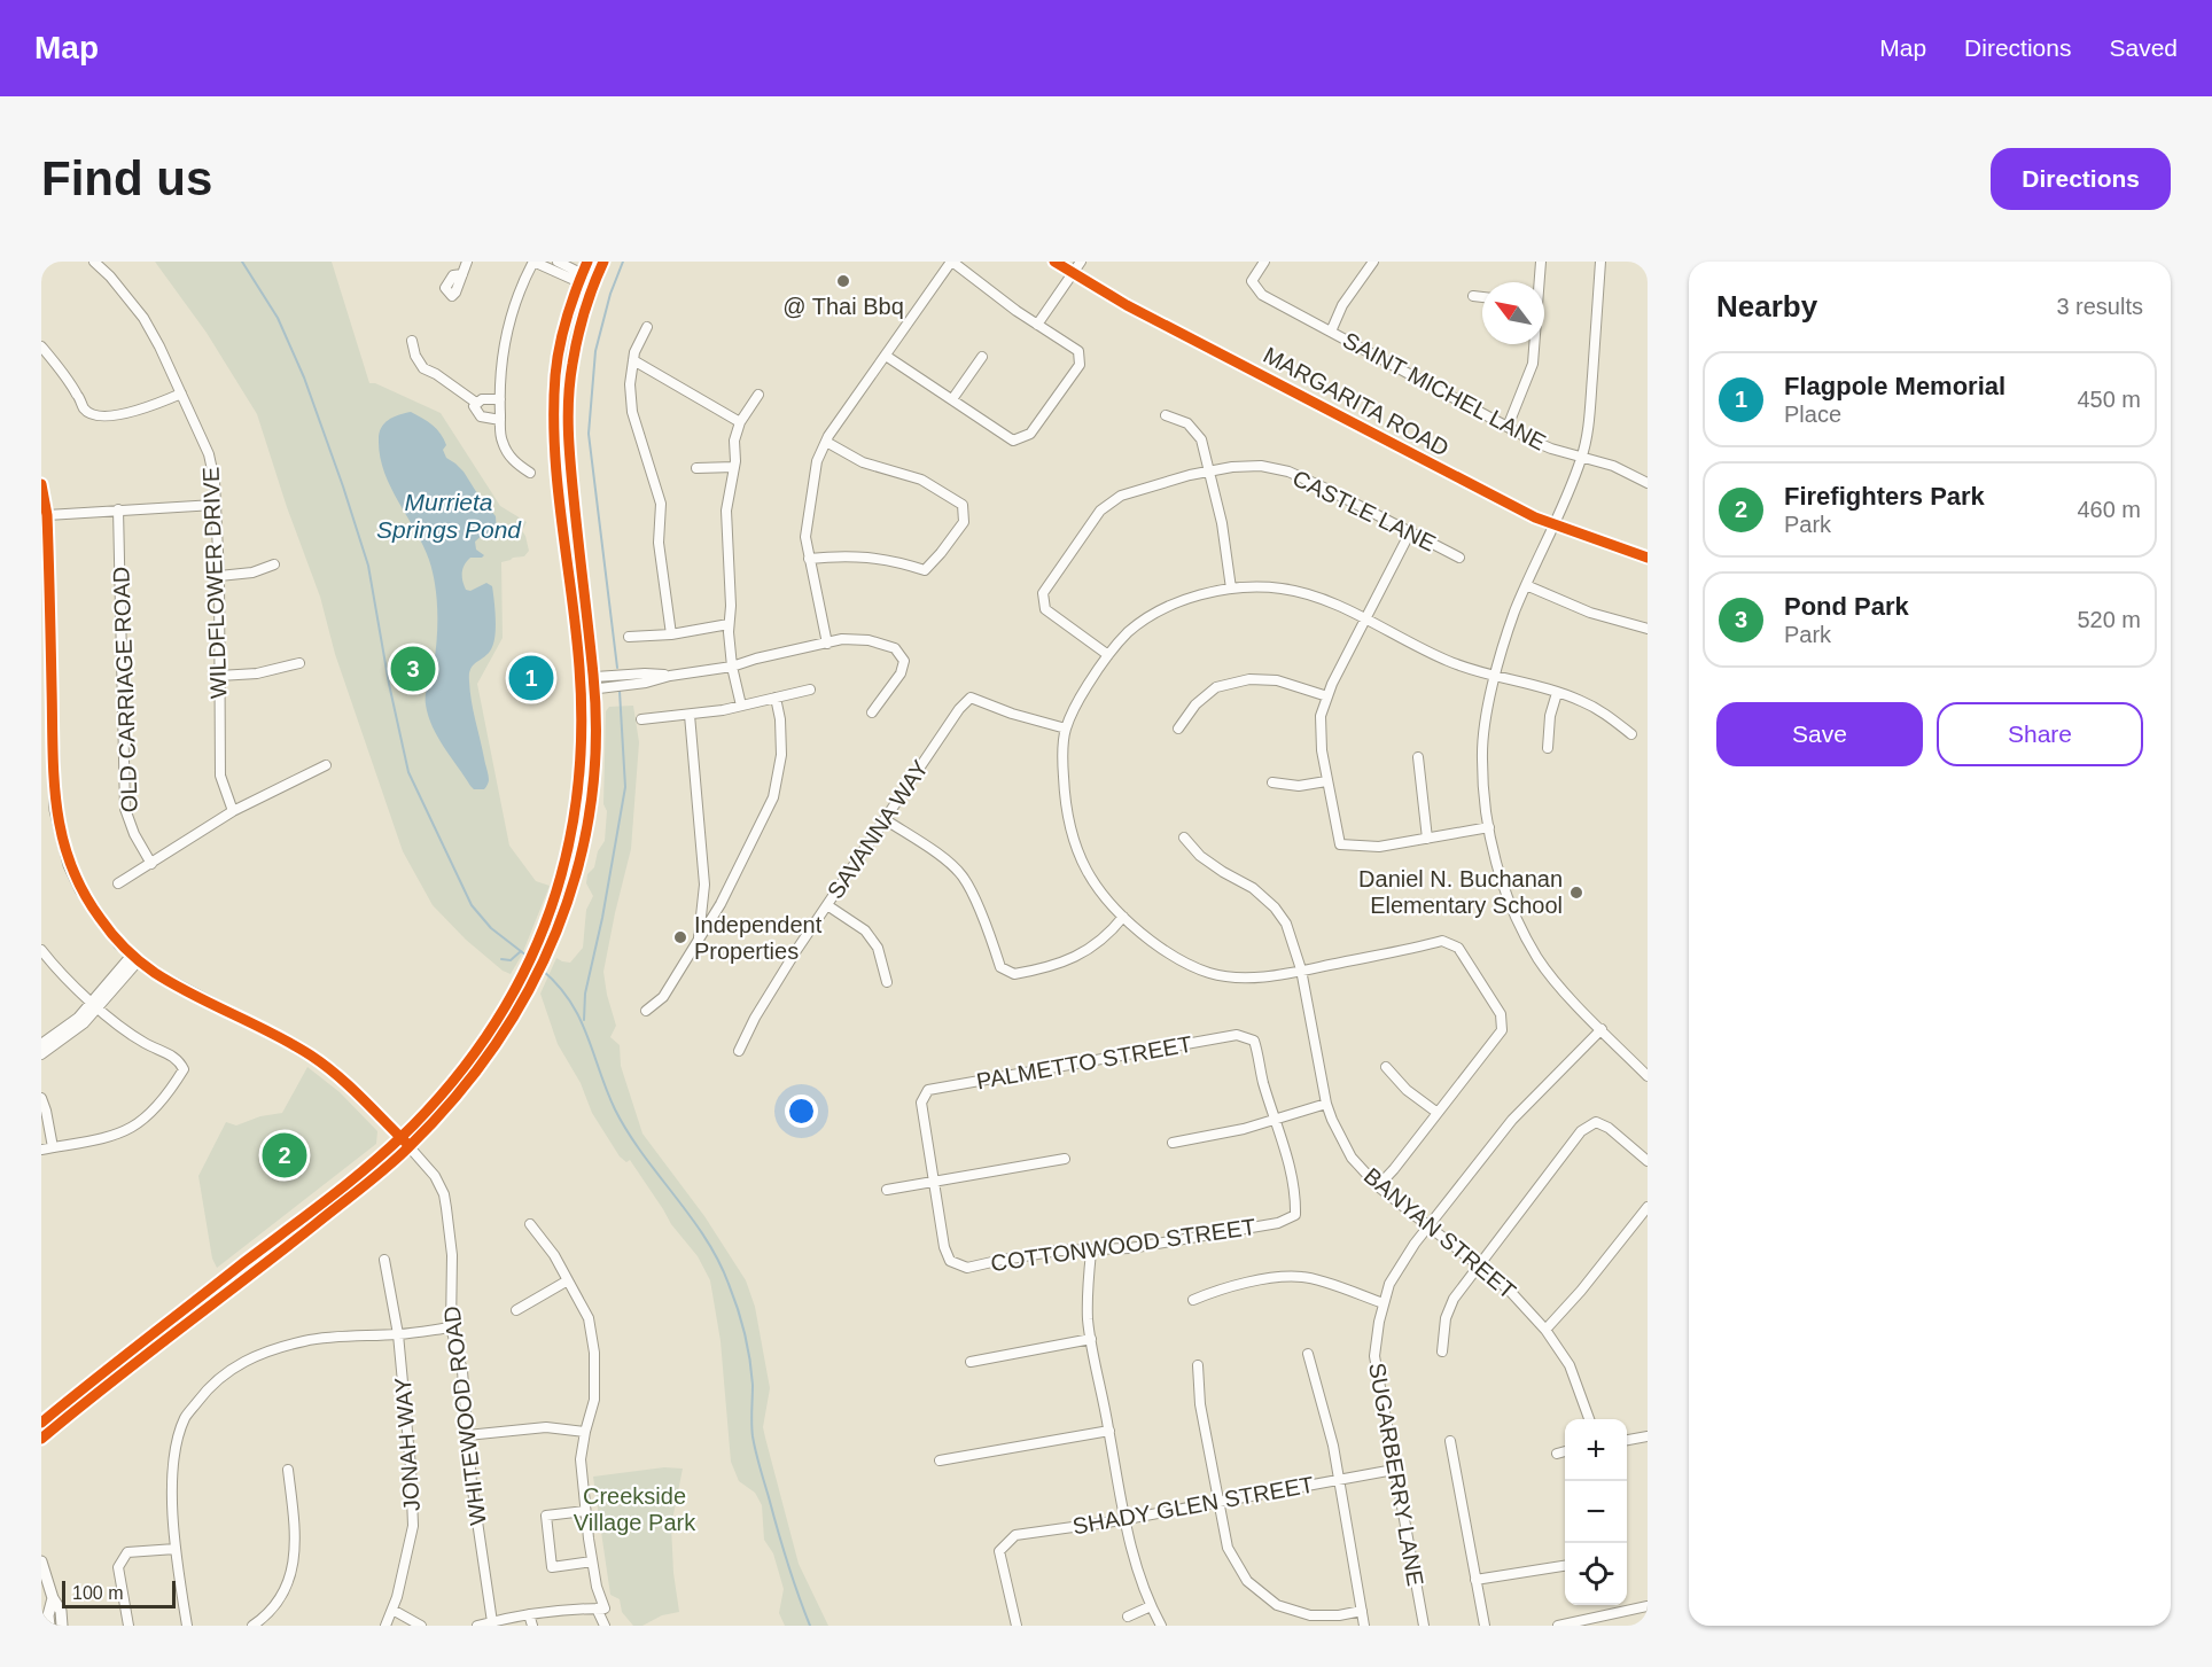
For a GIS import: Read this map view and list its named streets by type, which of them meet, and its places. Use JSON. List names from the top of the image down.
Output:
{
  "streets": {
    "main road": ["MARGARITA ROAD", "WHITEWOOD ROAD"],
    "street": [
      "SAINT MICHEL LANE",
      "CASTLE LANE",
      "WILDFLOWER DRIVE",
      "OLD CARRIAGE ROAD",
      "SAVANNA WAY",
      "PALMETTO STREET",
      "BANYAN STREET",
      "COTTONWOOD STREET",
      "JONAH WAY",
      "SUGARBERRY LANE",
      "SHADY GLEN STREET"
    ]
  },
  "crossings": [
    ["PALMETTO STREET", "COTTONWOOD STREET"],
    ["BANYAN STREET", "SUGARBERRY LANE"],
    ["SUGARBERRY LANE", "SHADY GLEN STREET"]
  ],
  "water": ["Murrieta Springs Pond"],
  "parks": ["Creekside Village Park"],
  "places": ["@ Thai Bbq", "Daniel N. Buchanan Elementary School", "Independent Properties"],
  "scale_bar": "100 m",
  "north": "top left",
  "page": {
    "header": "Map",
    "nav": ["Map", "Directions", "Saved"],
    "buttons": [
      "Directions",
      ["Save", "Share"]
    ],
    "title": "Find us",
    "heading": ["Nearby", "3 results"],
    "list": [
      {
        "mark": "1",
        "name": "Flagpole Memorial",
        "note": "Place",
        "value": "450 m"
      },
      {
        "mark": "2",
        "name": "Firefighters Park",
        "note": "Park",
        "value": "460 m"
      },
      {
        "mark": "3",
        "name": "Pond Park",
        "note": "Park",
        "value": "520 m"
      }
    ],
    "pins": ["3", "1", "2"],
    "map_buttons": ["+", "−"],
    "scale": "100 m"
  }
}
